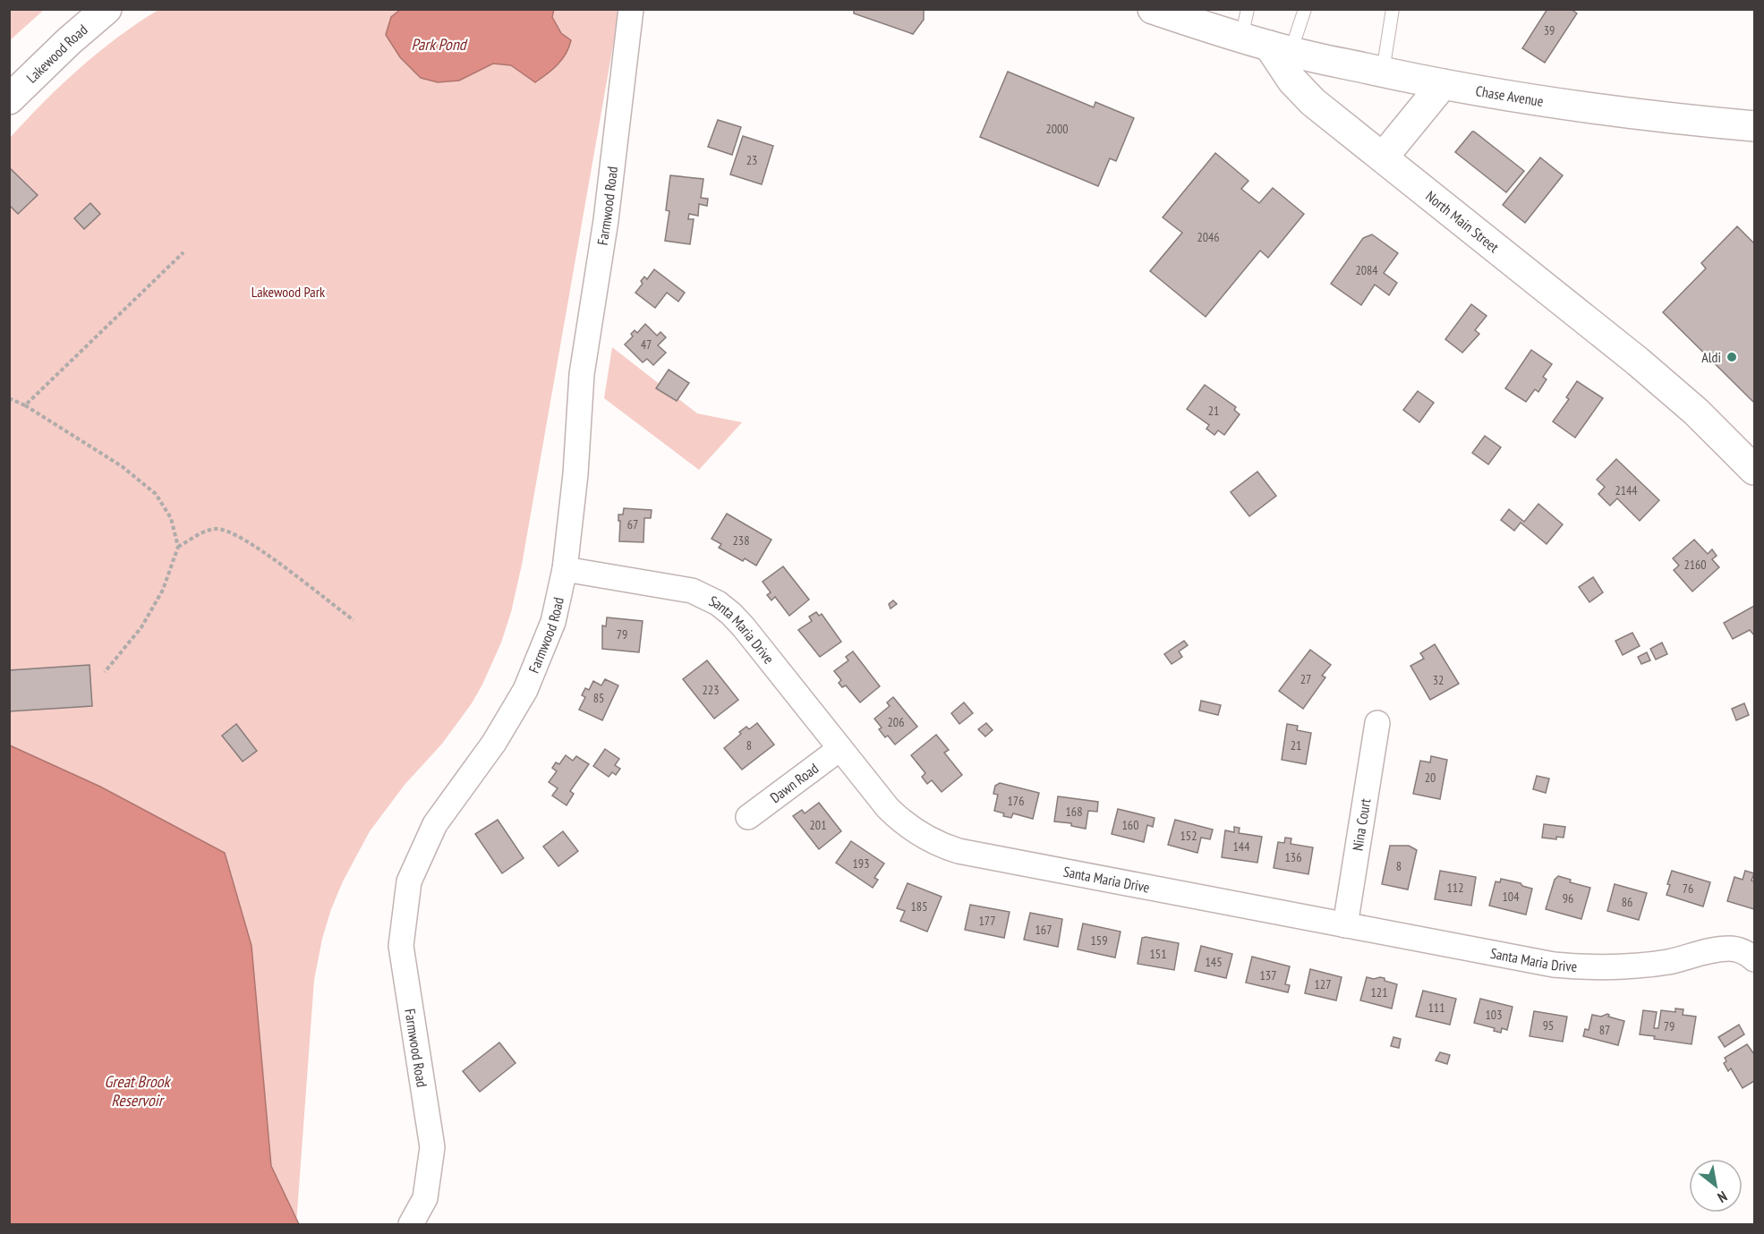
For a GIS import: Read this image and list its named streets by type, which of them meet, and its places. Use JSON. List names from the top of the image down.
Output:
{
  "streets": {
    "main road": ["Lakewood Road", "Chase Avenue", "North Main Street"],
    "street": [
      "Farmwood Road",
      "Santa Maria Drive",
      "Dawn Road",
      "Nina Court"
    ]
  },
  "crossings": [
    ["Chase Avenue", "North Main Street"],
    ["Farmwood Road", "Santa Maria Drive"],
    ["Santa Maria Drive", "Dawn Road"],
    ["Santa Maria Drive", "Nina Court"]
  ],
  "water": ["Park Pond", "Great Brook Reservoir"],
  "parks": ["Lakewood Park"],
  "places": ["Aldi"],
  "house_numbers": [
    "39",
    "2000",
    "23",
    "2046",
    "2084",
    "47",
    "21",
    "2144",
    "67",
    "238",
    "2160",
    "79",
    "27",
    "32",
    "223",
    "85",
    "206",
    "8",
    "21",
    "20",
    "176",
    "168",
    "201",
    "160",
    "152",
    "144",
    "136",
    "193",
    "8",
    "112",
    "76",
    "104",
    "96",
    "86",
    "185",
    "177",
    "167",
    "159",
    "151",
    "145",
    "137",
    "127",
    "121",
    "111",
    "103",
    "95",
    "79",
    "87"
  ],
  "north": "bottom right"
}
